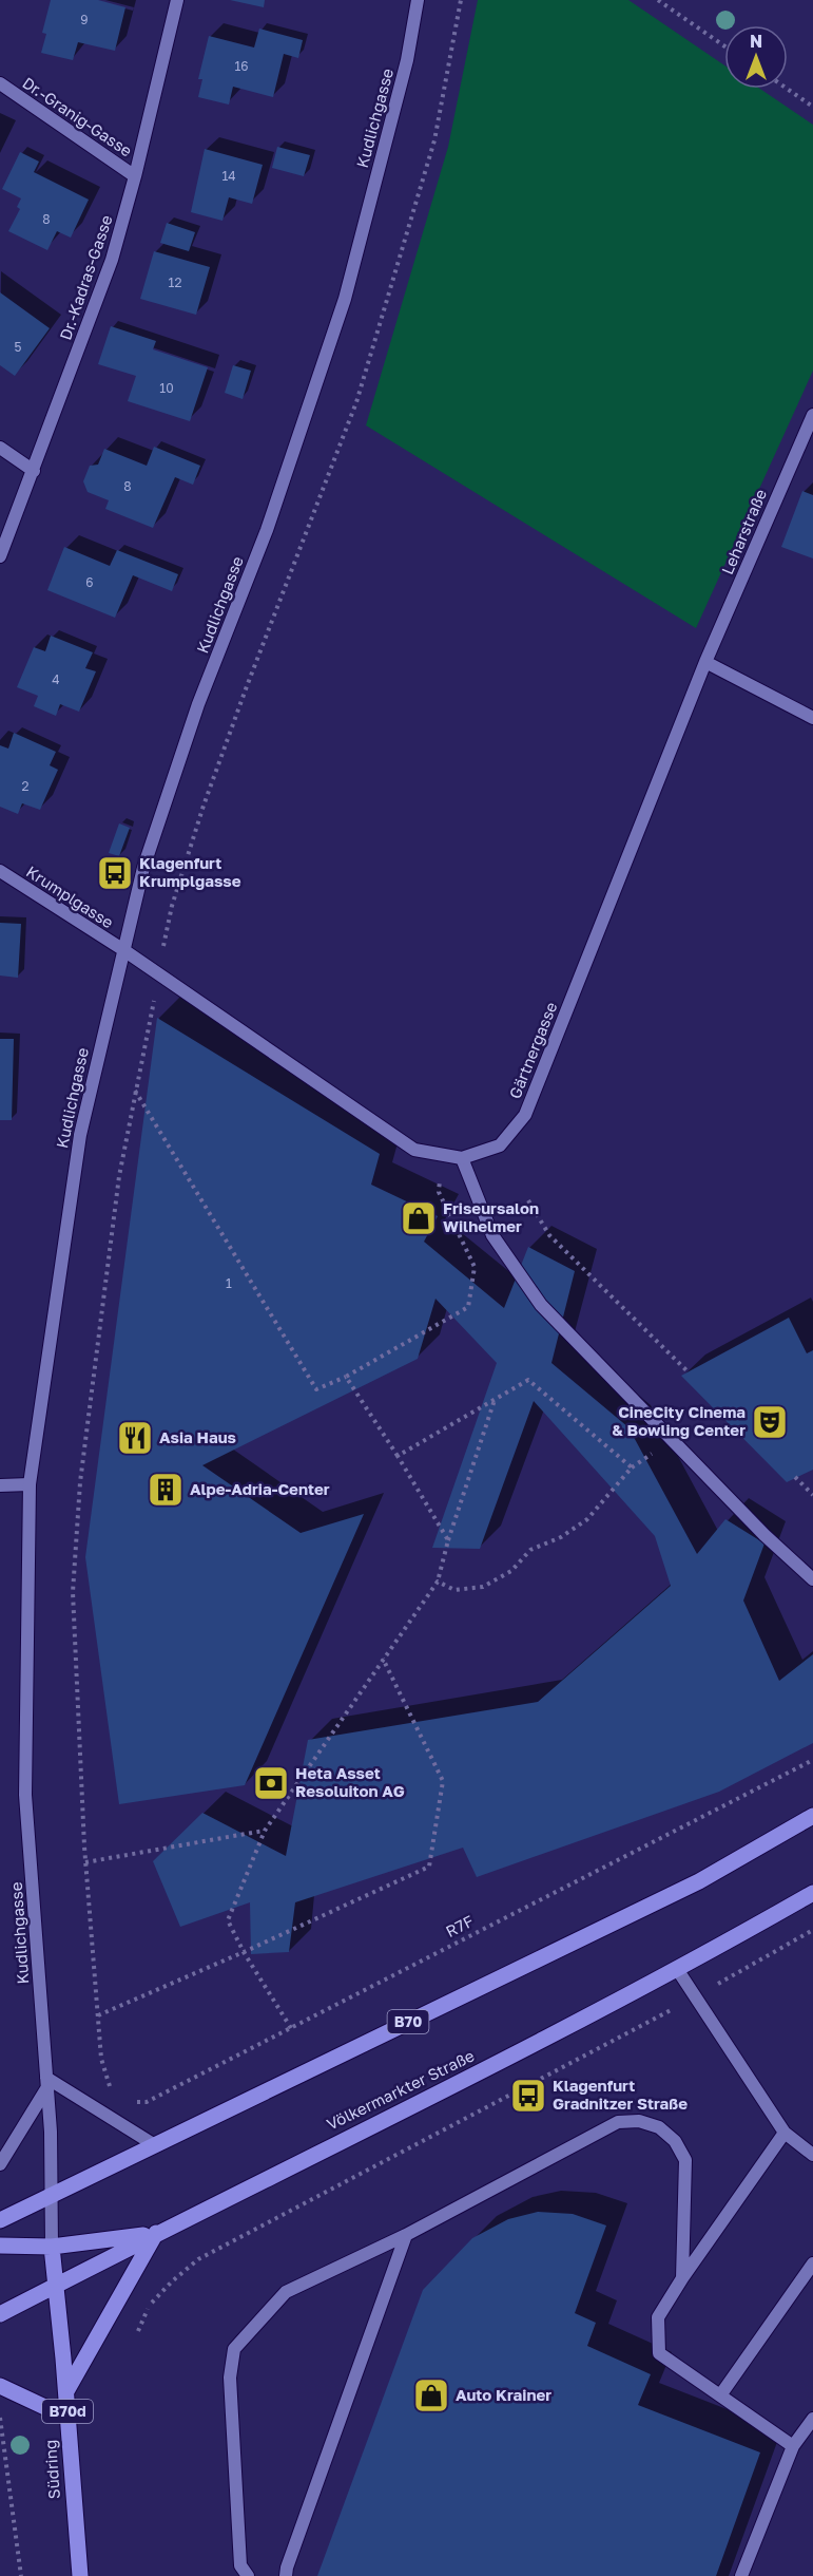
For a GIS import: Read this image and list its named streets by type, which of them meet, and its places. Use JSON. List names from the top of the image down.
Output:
{
  "streets": {
    "main road": [
      "B70",
      "Völkermarkter Straße",
      "B70d",
      "Südring"
    ],
    "street": [
      "Dr.-Granig-Gasse",
      "Kudlichgasse",
      "Dr.-Kadras-Gasse",
      "Leharstraße",
      "Krumplgasse",
      "Gärtnergasse"
    ],
    "path": ["R7F"]
  },
  "crossings": [
    ["Dr.-Granig-Gasse", "Dr.-Kadras-Gasse"],
    ["Kudlichgasse", "Krumplgasse"],
    ["Kudlichgasse", "Gärtnergasse"],
    ["Kudlichgasse", "Südring"],
    ["Leharstraße", "Gärtnergasse"],
    ["Krumplgasse", "Gärtnergasse"]
  ],
  "places": {
    "bus stop": ["Klagenfurt Krumplgasse", "Klagenfurt Gradnitzer Straße"],
    "shop": ["Friseursalon Wilhelmer", "Auto Krainer"],
    "theatre": ["CineCity Cinema & Bowling Center"],
    "restaurant": ["Asia Haus"],
    "building": ["Alpe-Adria-Center"],
    "bank": ["Heta Asset Resoluiton AG"]
  },
  "house_numbers": [
    "9",
    "16",
    "14",
    "8",
    "12",
    "5",
    "10",
    "8",
    "6",
    "4",
    "2",
    "1"
  ],
  "north": "top"
}
